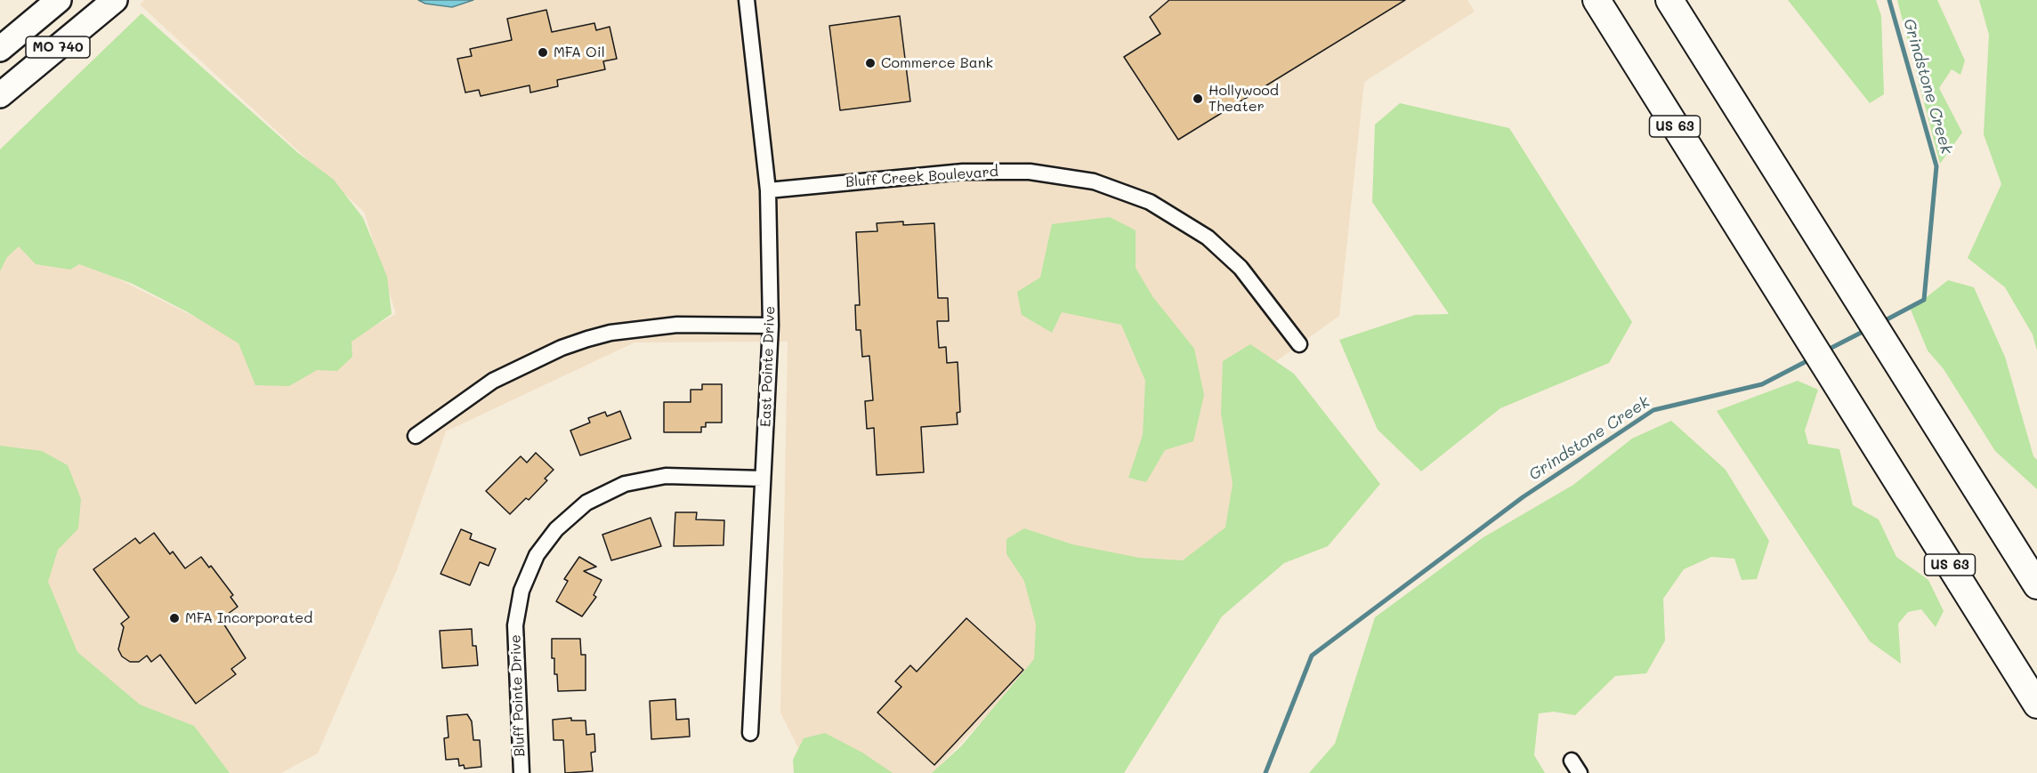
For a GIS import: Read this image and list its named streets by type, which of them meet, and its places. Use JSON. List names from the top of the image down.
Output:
{
  "streets": {
    "highway": ["US 63"],
    "main road": ["MO 740"],
    "street": ["Bluff Creek Boulevard", "East Pointe Drive", "Bluff Pointe Drive"]
  },
  "crossings": [
    ["Bluff Creek Boulevard", "East Pointe Drive"],
    ["East Pointe Drive", "Bluff Pointe Drive"]
  ],
  "water": ["Grindstone Creek"],
  "places": [
    "MFA Oil",
    "Commerce Bank",
    "Hollywood Theater",
    "MFA Incorporated"
  ]
}
